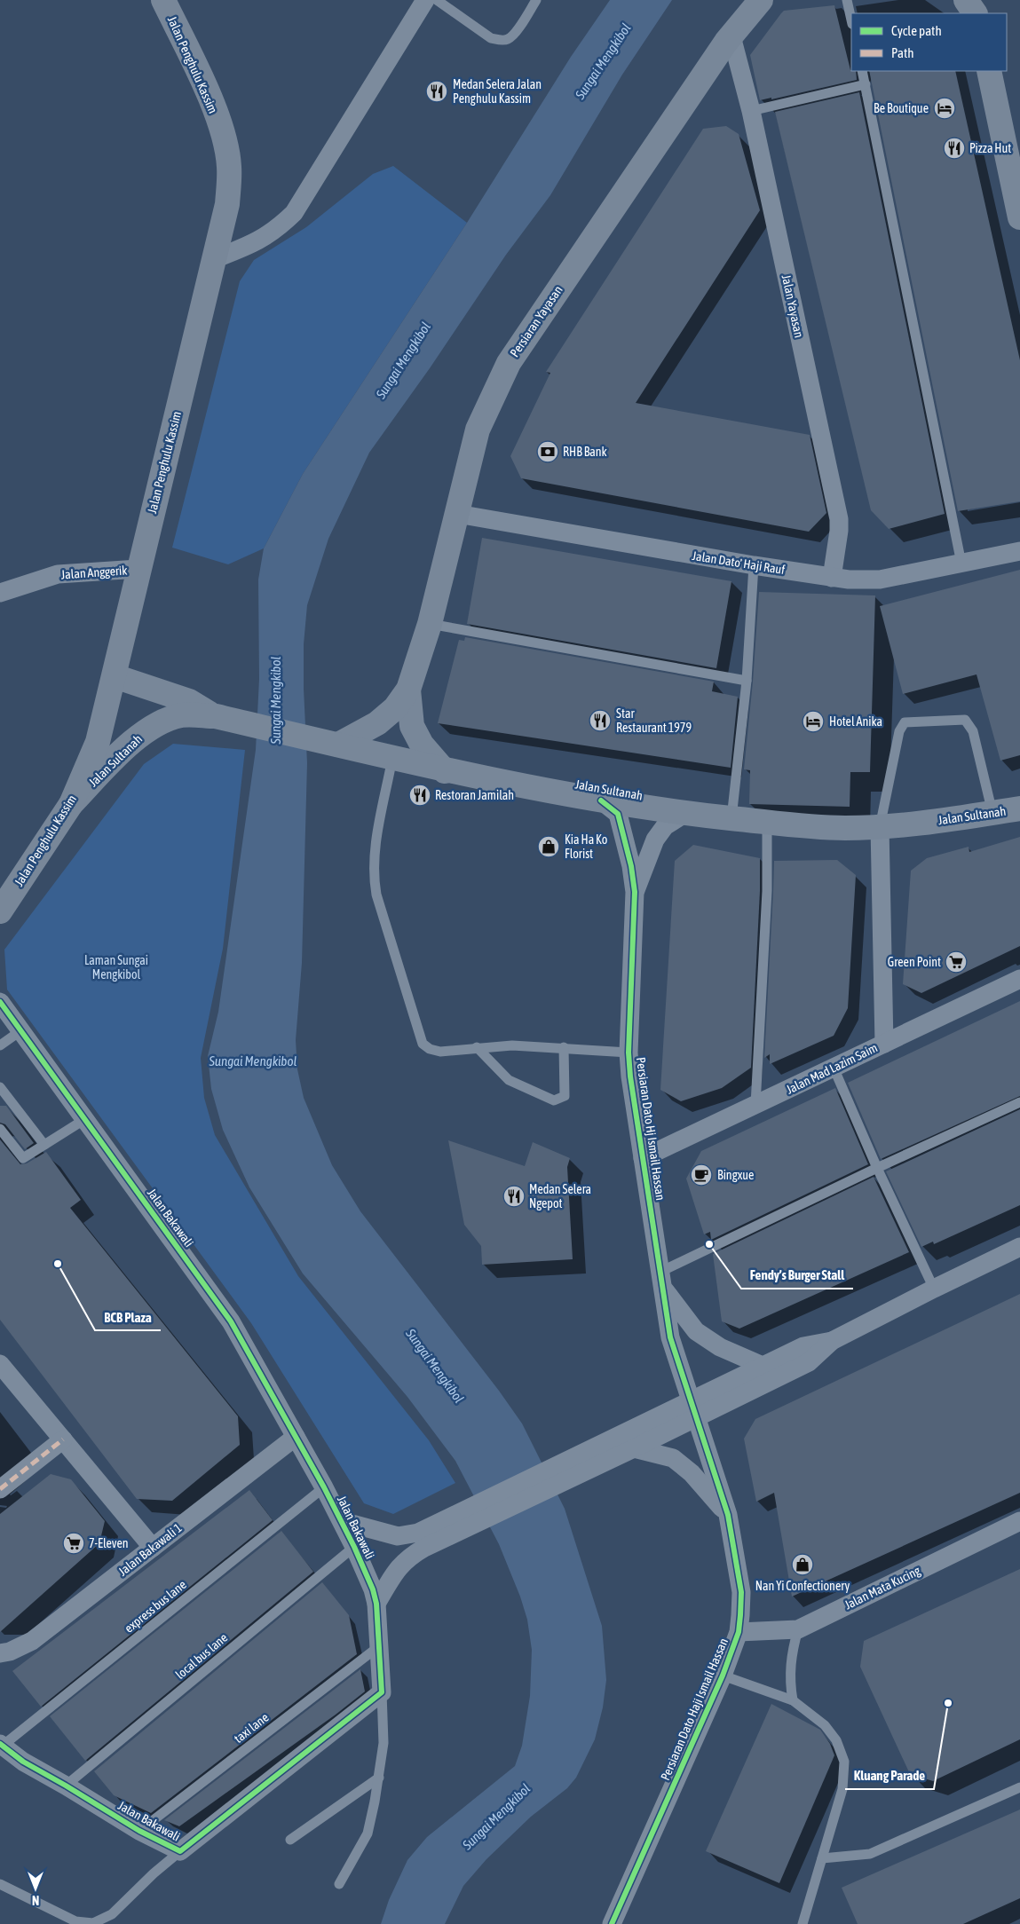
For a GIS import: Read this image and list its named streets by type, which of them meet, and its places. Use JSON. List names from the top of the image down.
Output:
{
  "streets": {
    "street": [
      "Jalan Penghulu Kassim",
      "Jalan Yayasan",
      "Persiaran Yayasan",
      "Jalan Dato' Haji Rauf",
      "Jalan Anggerik",
      "Jalan Sultanah",
      "Jalan Mad Lazim Saim",
      "Persiaran Dato Hj Ismail Hassan",
      "Jalan Bakawali",
      "Jalan Bakawali 1",
      "Jalan Mata Kucing",
      "Persiaran Dato Haji Ismail Hassan"
    ],
    "lane": ["express bus lane", "local bus lane", "taxi lane"]
  },
  "crossings": [
    ["Jalan Penghulu Kassim", "Jalan Anggerik"],
    ["Jalan Penghulu Kassim", "Jalan Sultanah"],
    ["Jalan Yayasan", "Persiaran Yayasan"],
    ["Jalan Yayasan", "Jalan Dato' Haji Rauf"],
    ["Persiaran Yayasan", "Jalan Dato' Haji Rauf"],
    ["Persiaran Yayasan", "Jalan Sultanah"],
    ["Jalan Mad Lazim Saim", "Persiaran Dato Hj Ismail Hassan"],
    ["Persiaran Dato Hj Ismail Hassan", "Persiaran Dato Haji Ismail Hassan"],
    ["Jalan Bakawali", "Jalan Bakawali 1"],
    ["Jalan Bakawali", "express bus lane"],
    ["Jalan Bakawali", "local bus lane"],
    ["Jalan Bakawali", "taxi lane"],
    ["Jalan Mata Kucing", "Persiaran Dato Haji Ismail Hassan"]
  ],
  "water": ["Sungai Mengkibol"],
  "parks": ["Laman Sungai Mengkibol"],
  "places": {
    "restaurant": [
      "Medan Selera Jalan Penghulu Kassim",
      "Pizza Hut",
      "Star Restaurant 1979",
      "Restoran Jamilah",
      "Medan Selera Ngepot"
    ],
    "hotel": ["Be Boutique", "Hotel Anika"],
    "bank": ["RHB Bank"],
    "shop": ["Kia Ha Ko Florist", "Nan Yi Confectionery"],
    "supermarket": ["Green Point", "7-Eleven"],
    "cafe": ["Bingxue"],
    "other": ["Fendy’s Burger Stall", "BCB Plaza", "Kluang Parade"]
  },
  "legend": ["Cycle path", "Path"],
  "north": "bottom"
}
